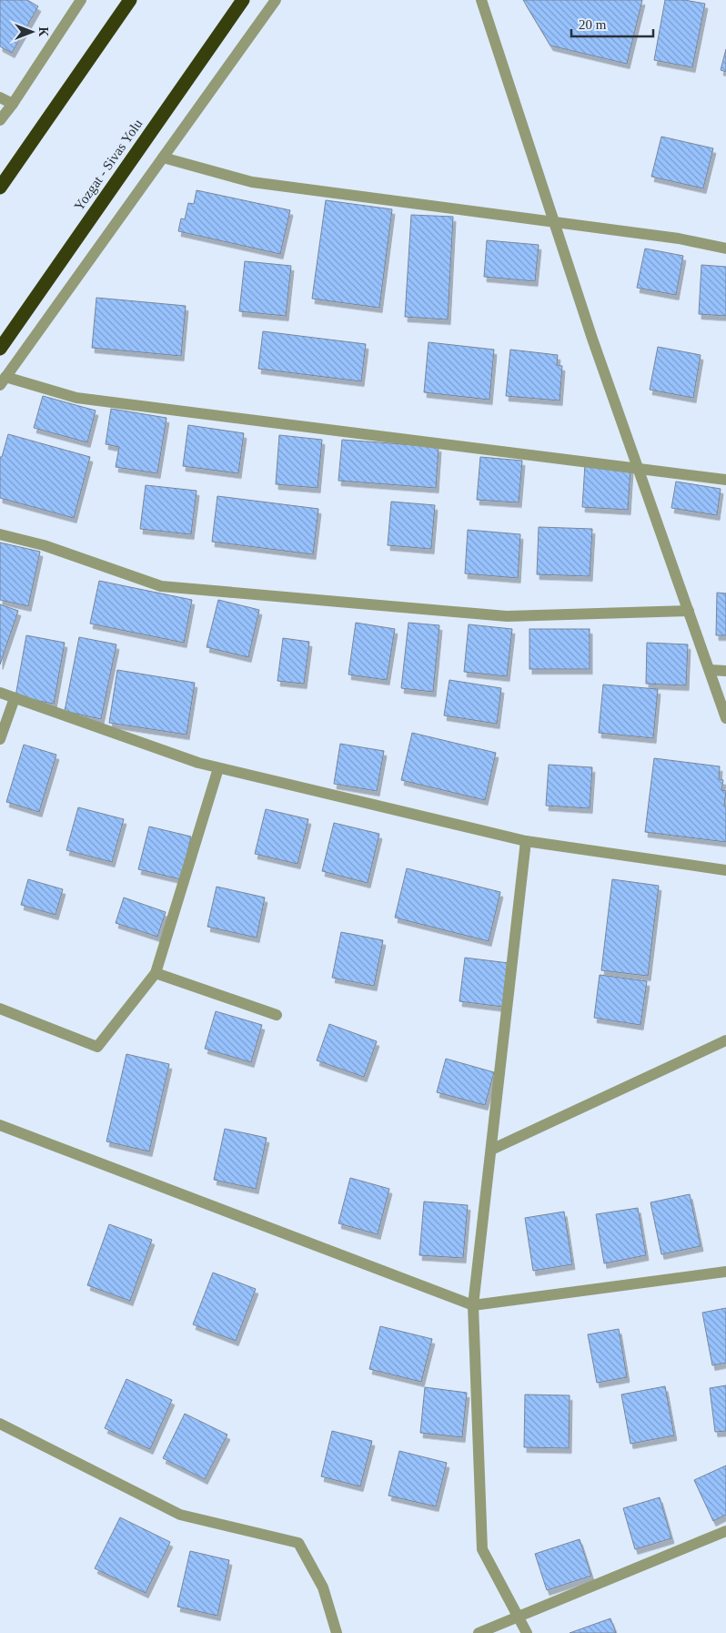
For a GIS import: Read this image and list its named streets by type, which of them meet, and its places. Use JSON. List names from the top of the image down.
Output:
{
  "streets": {
    "highway": ["Yozgat - Sivas Yolu"]
  },
  "scale_bar": "20 m",
  "north": "right"
}
